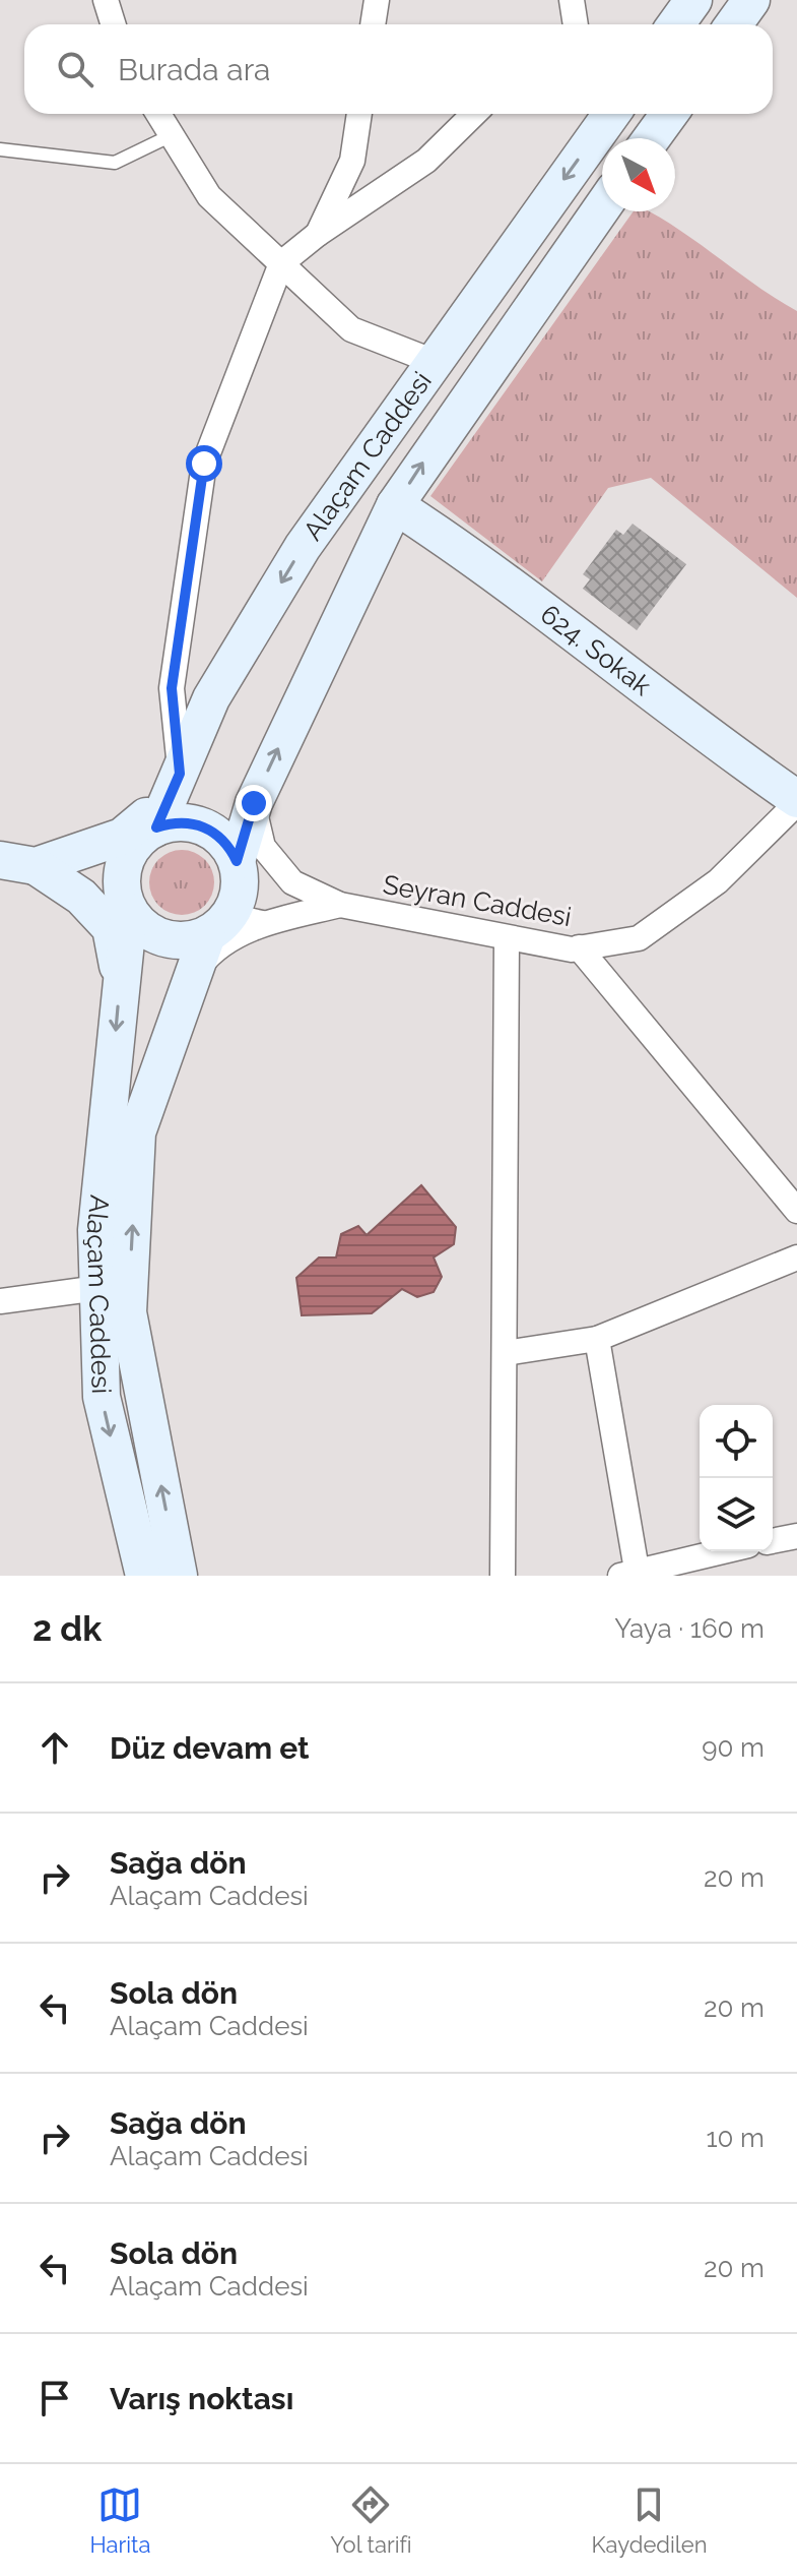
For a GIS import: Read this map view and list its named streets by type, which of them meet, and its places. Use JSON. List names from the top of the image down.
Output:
{
  "streets": {
    "main road": ["Alaçam Caddesi", "624. Sokak"],
    "street": ["Seyran Caddesi"]
  },
  "crossings": [
    ["Alaçam Caddesi", "624. Sokak"],
    ["Alaçam Caddesi", "Seyran Caddesi"],
    ["624. Sokak", "Seyran Caddesi"]
  ],
  "north": "bottom right",
  "page": {
    "search": "Burada ara",
    "heading": ["2 dk", "Yaya · 160 m"],
    "list": [
      ["Düz devam et", "90 m"],
      ["Sağa dön", "Alaçam Caddesi", "20 m"],
      ["Sola dön", "Alaçam Caddesi", "20 m"],
      ["Sağa dön", "Alaçam Caddesi", "10 m"],
      ["Sola dön", "Alaçam Caddesi", "20 m"],
      "Varış noktası"
    ],
    "nav": ["Harita", "Yol tarifi", "Kaydedilen"]
  }
}
